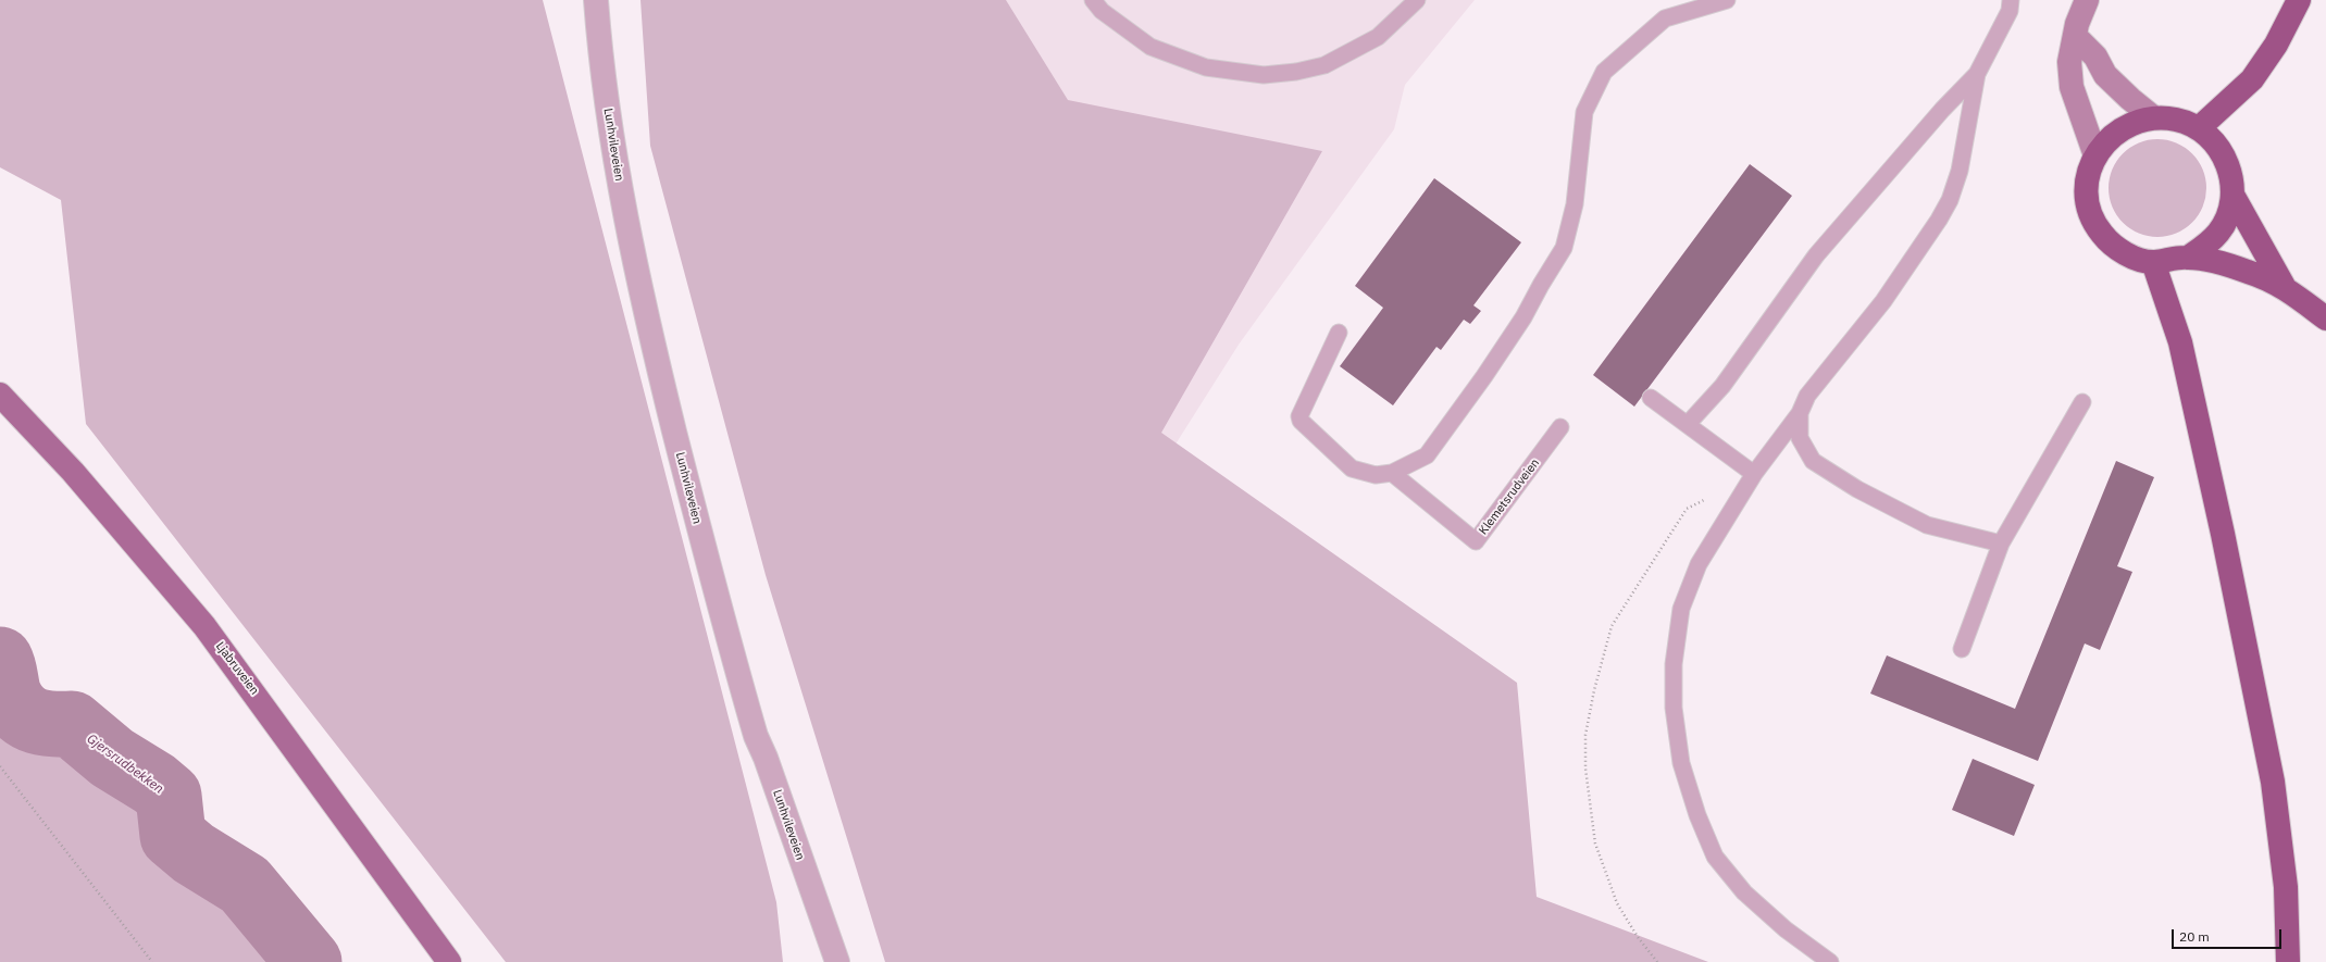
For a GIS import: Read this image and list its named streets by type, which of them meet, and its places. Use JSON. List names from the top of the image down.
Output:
{
  "streets": {
    "main road": ["Ljabruveien"],
    "street": ["Lunhvileveien"],
    "lane": ["Klemetsrudveien"]
  },
  "water": ["Gjersrudbekken"],
  "scale_bar": "20 m"
}
